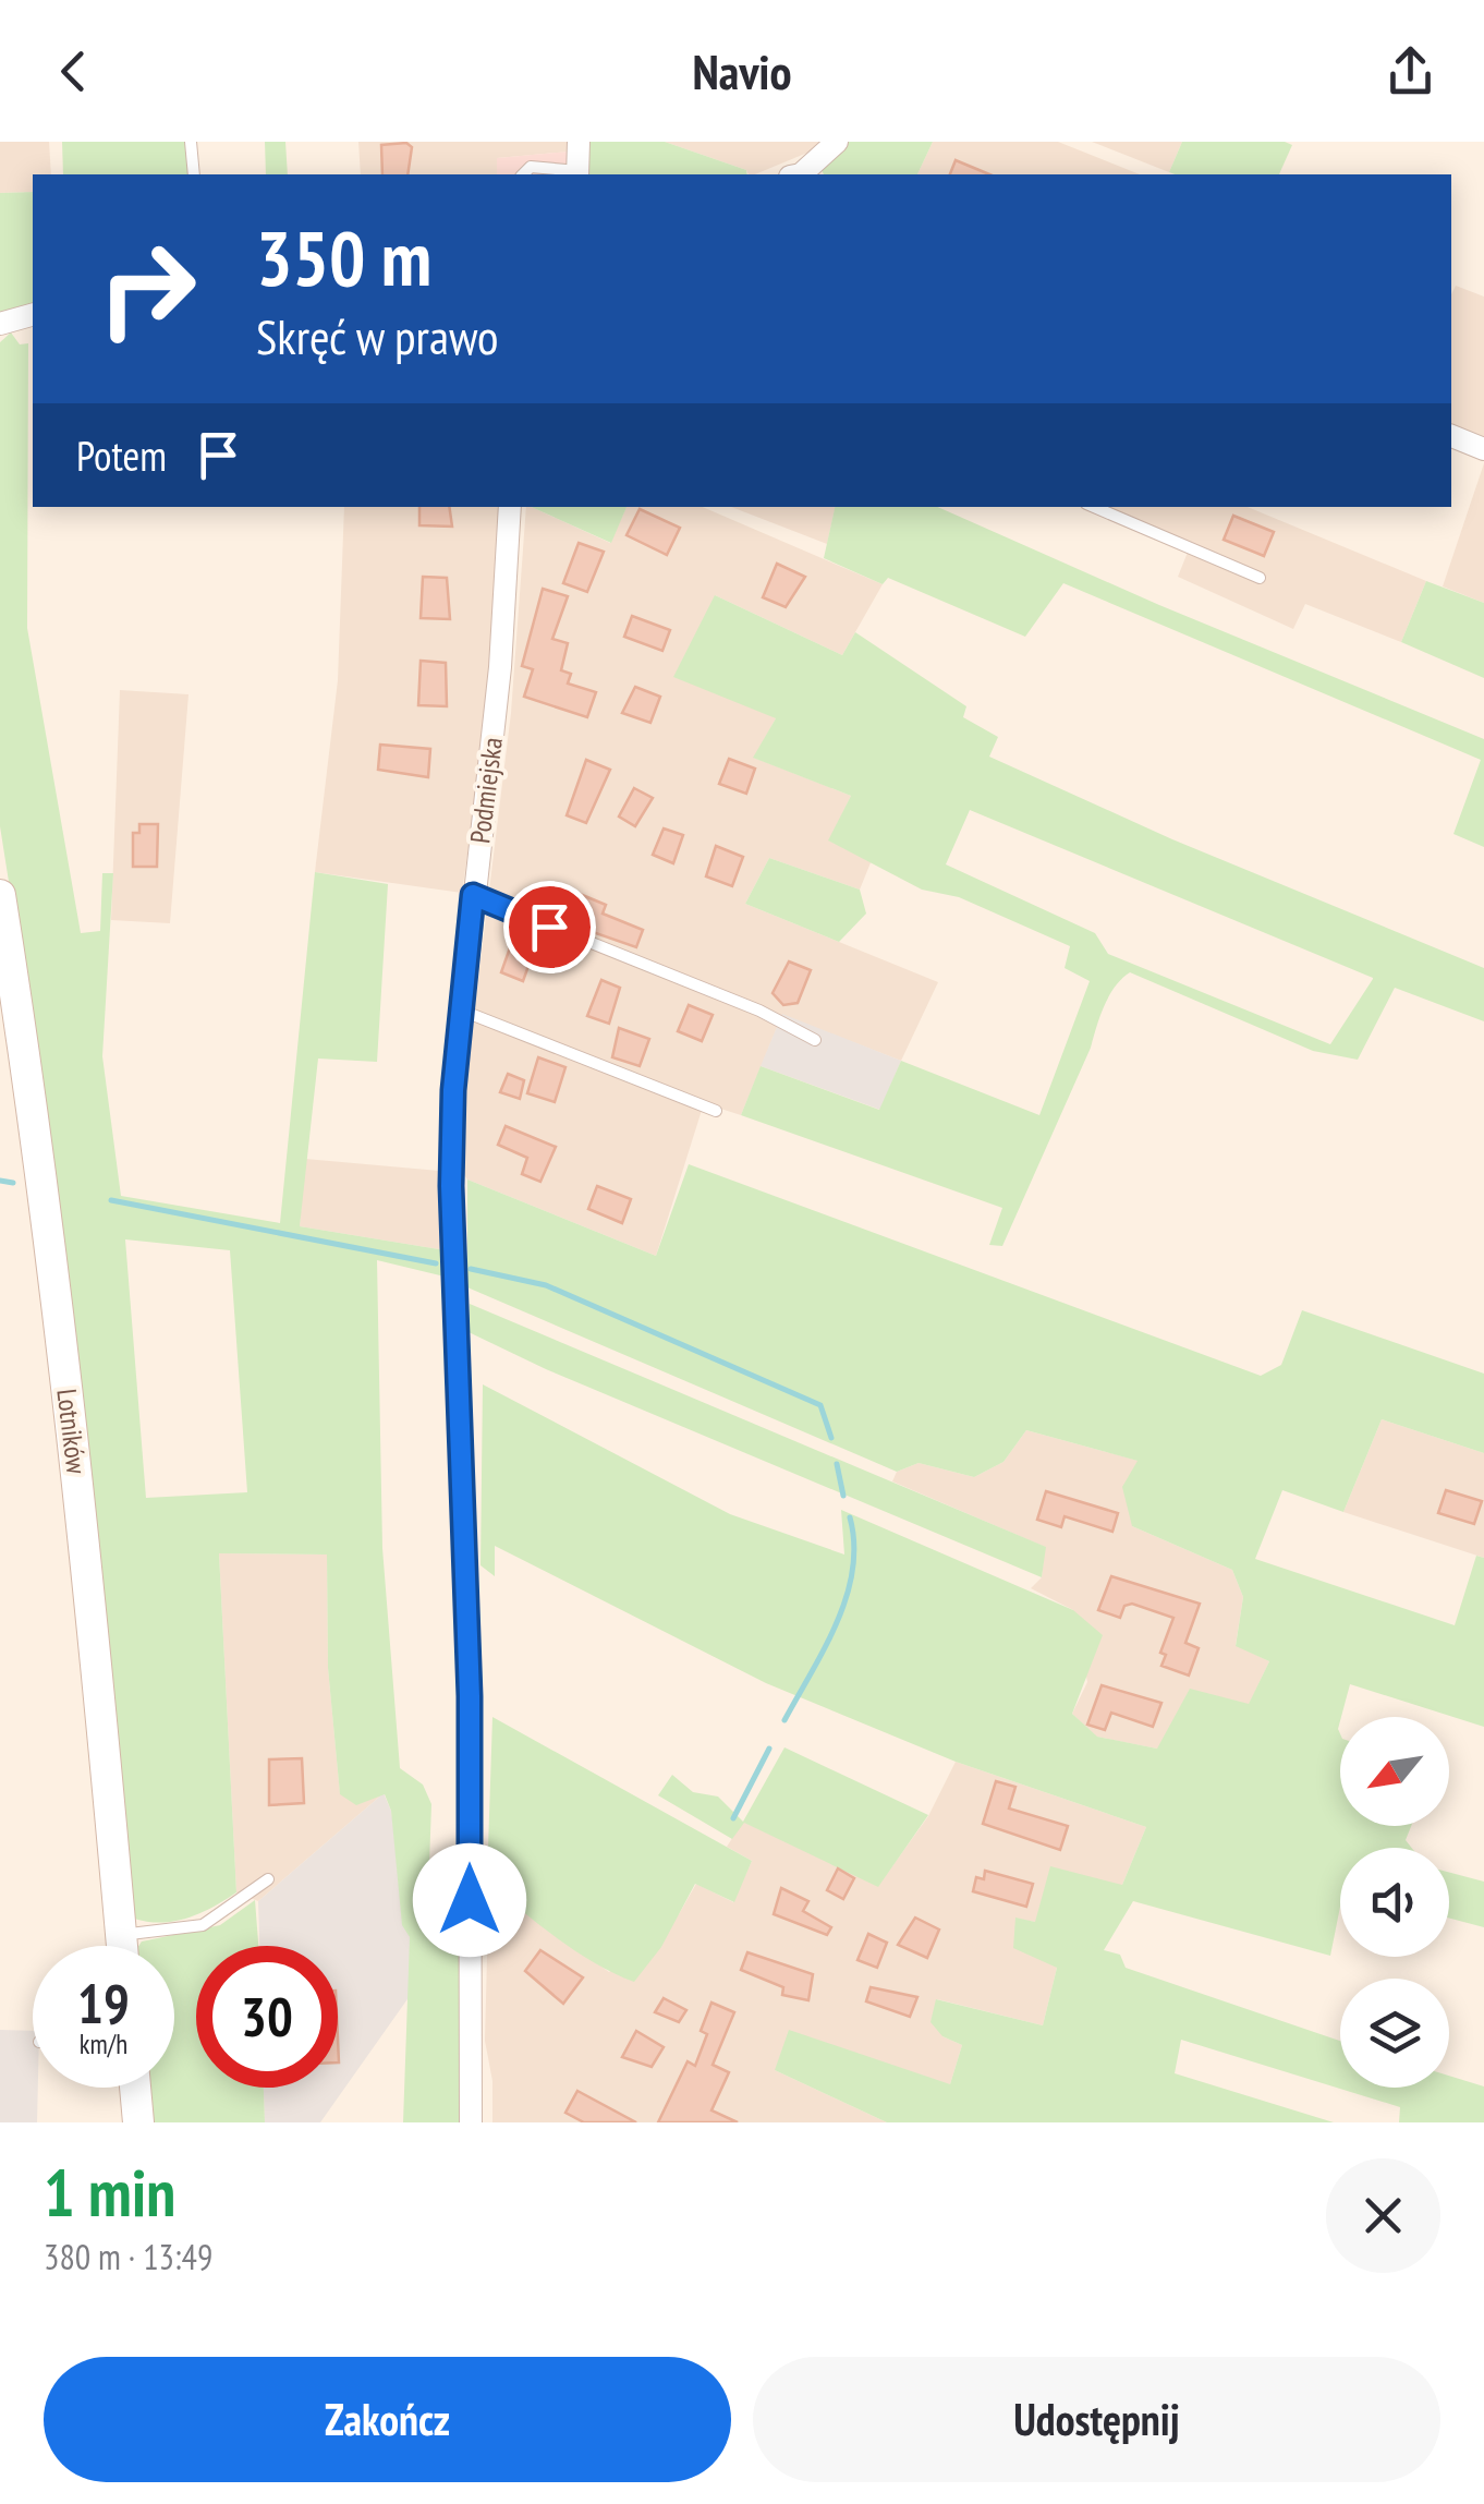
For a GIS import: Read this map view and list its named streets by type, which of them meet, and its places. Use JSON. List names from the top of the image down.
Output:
{
  "streets": {
    "street": ["Podmiejska", "Lotników"]
  },
  "north": "bottom left",
  "page": {
    "header": "Navio",
    "turn": ["350 m", "Skręć w prawo"],
    "then": "Potem",
    "speed": "19 km/h",
    "limit": "30",
    "heading": ["1 min", "380 m · 13:49"],
    "buttons": ["Zakończ", "Udostępnij"]
  }
}
